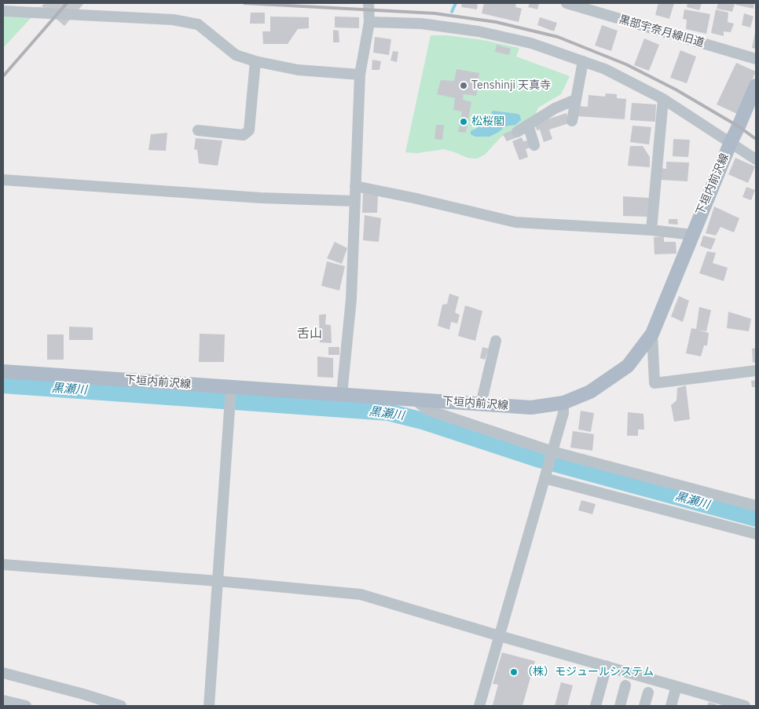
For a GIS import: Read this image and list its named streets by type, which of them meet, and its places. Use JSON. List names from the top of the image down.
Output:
{
  "streets": {
    "main road": ["下垣内前沢線"],
    "street": ["黒部宇奈月線旧道"]
  },
  "districts": ["舌山"],
  "water": ["黒瀬川"],
  "places": ["Tenshinji 天真寺", "松桜閣", "（株）モジュールシステム"]
}
